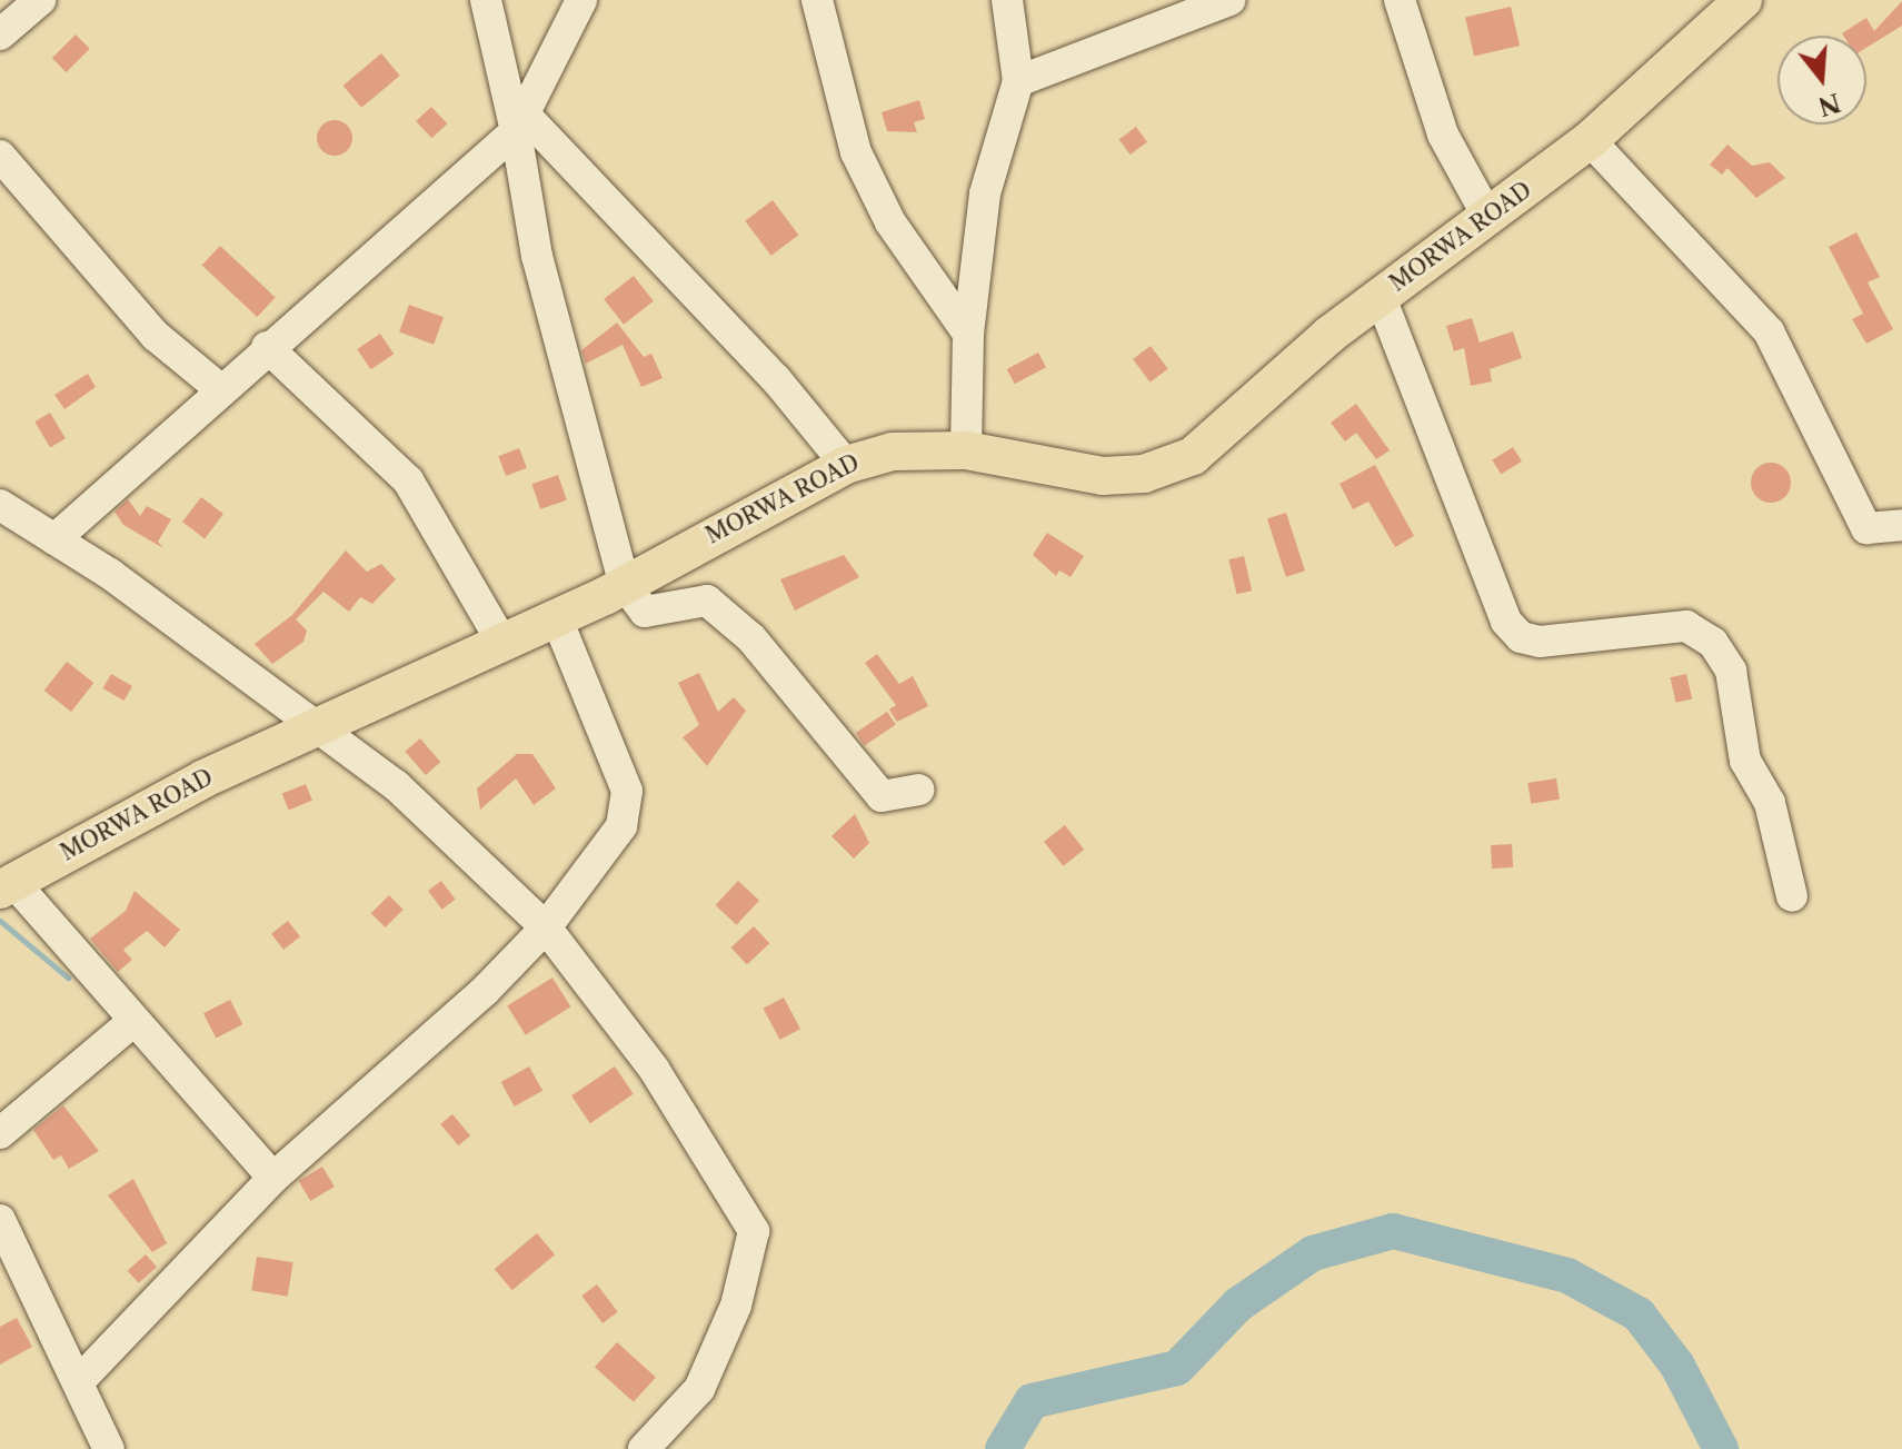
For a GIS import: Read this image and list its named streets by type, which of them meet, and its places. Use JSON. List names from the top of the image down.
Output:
{
  "streets": {
    "main road": ["MORWA ROAD"]
  },
  "north": "bottom"
}
